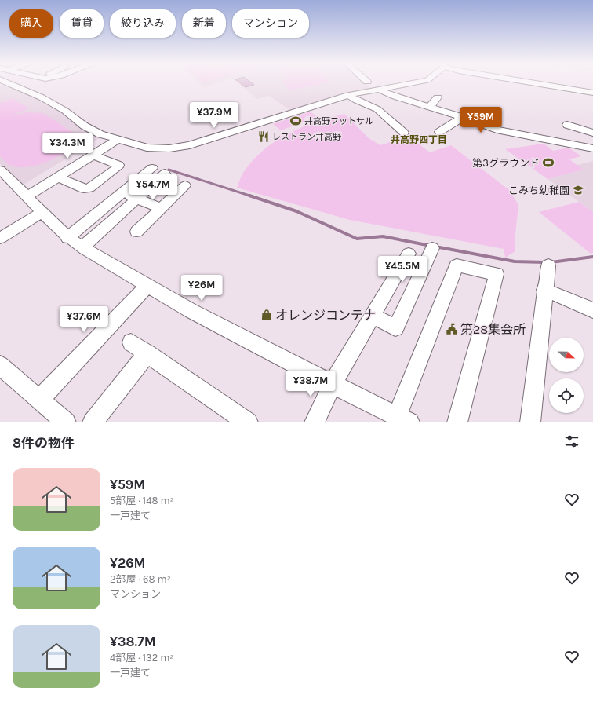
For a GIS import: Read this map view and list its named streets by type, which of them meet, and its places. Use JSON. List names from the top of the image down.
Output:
{
  "districts": ["井高野四丁目"],
  "places": {
    "sports": ["井高野フットサル", "第3グラウンド"],
    "restaurant": ["レストラン井高野"],
    "school or university": ["こみち幼稚園"],
    "shop": ["オレンジコンテナ"],
    "public building": ["第28集会所"]
  },
  "north": "right",
  "page": {
    "chip": [
      "購入",
      "賃貸",
      "絞り込み",
      "新着",
      "マンション"
    ],
    "price": [
      "¥37.9M",
      "¥59M",
      "¥34.3M",
      "¥54.7M",
      "¥45.5M",
      "¥26M",
      "¥37.6M",
      "¥38.7M"
    ],
    "heading": "8件の物件",
    "list": [
      {
        "name": "¥59M",
        "note": "5部屋 · 148 m² · 一戸建て"
      },
      {
        "name": "¥26M",
        "note": "2部屋 · 68 m² · マンション"
      },
      {
        "name": "¥38.7M",
        "note": "4部屋 · 132 m² · 一戸建て"
      }
    ]
  }
}
